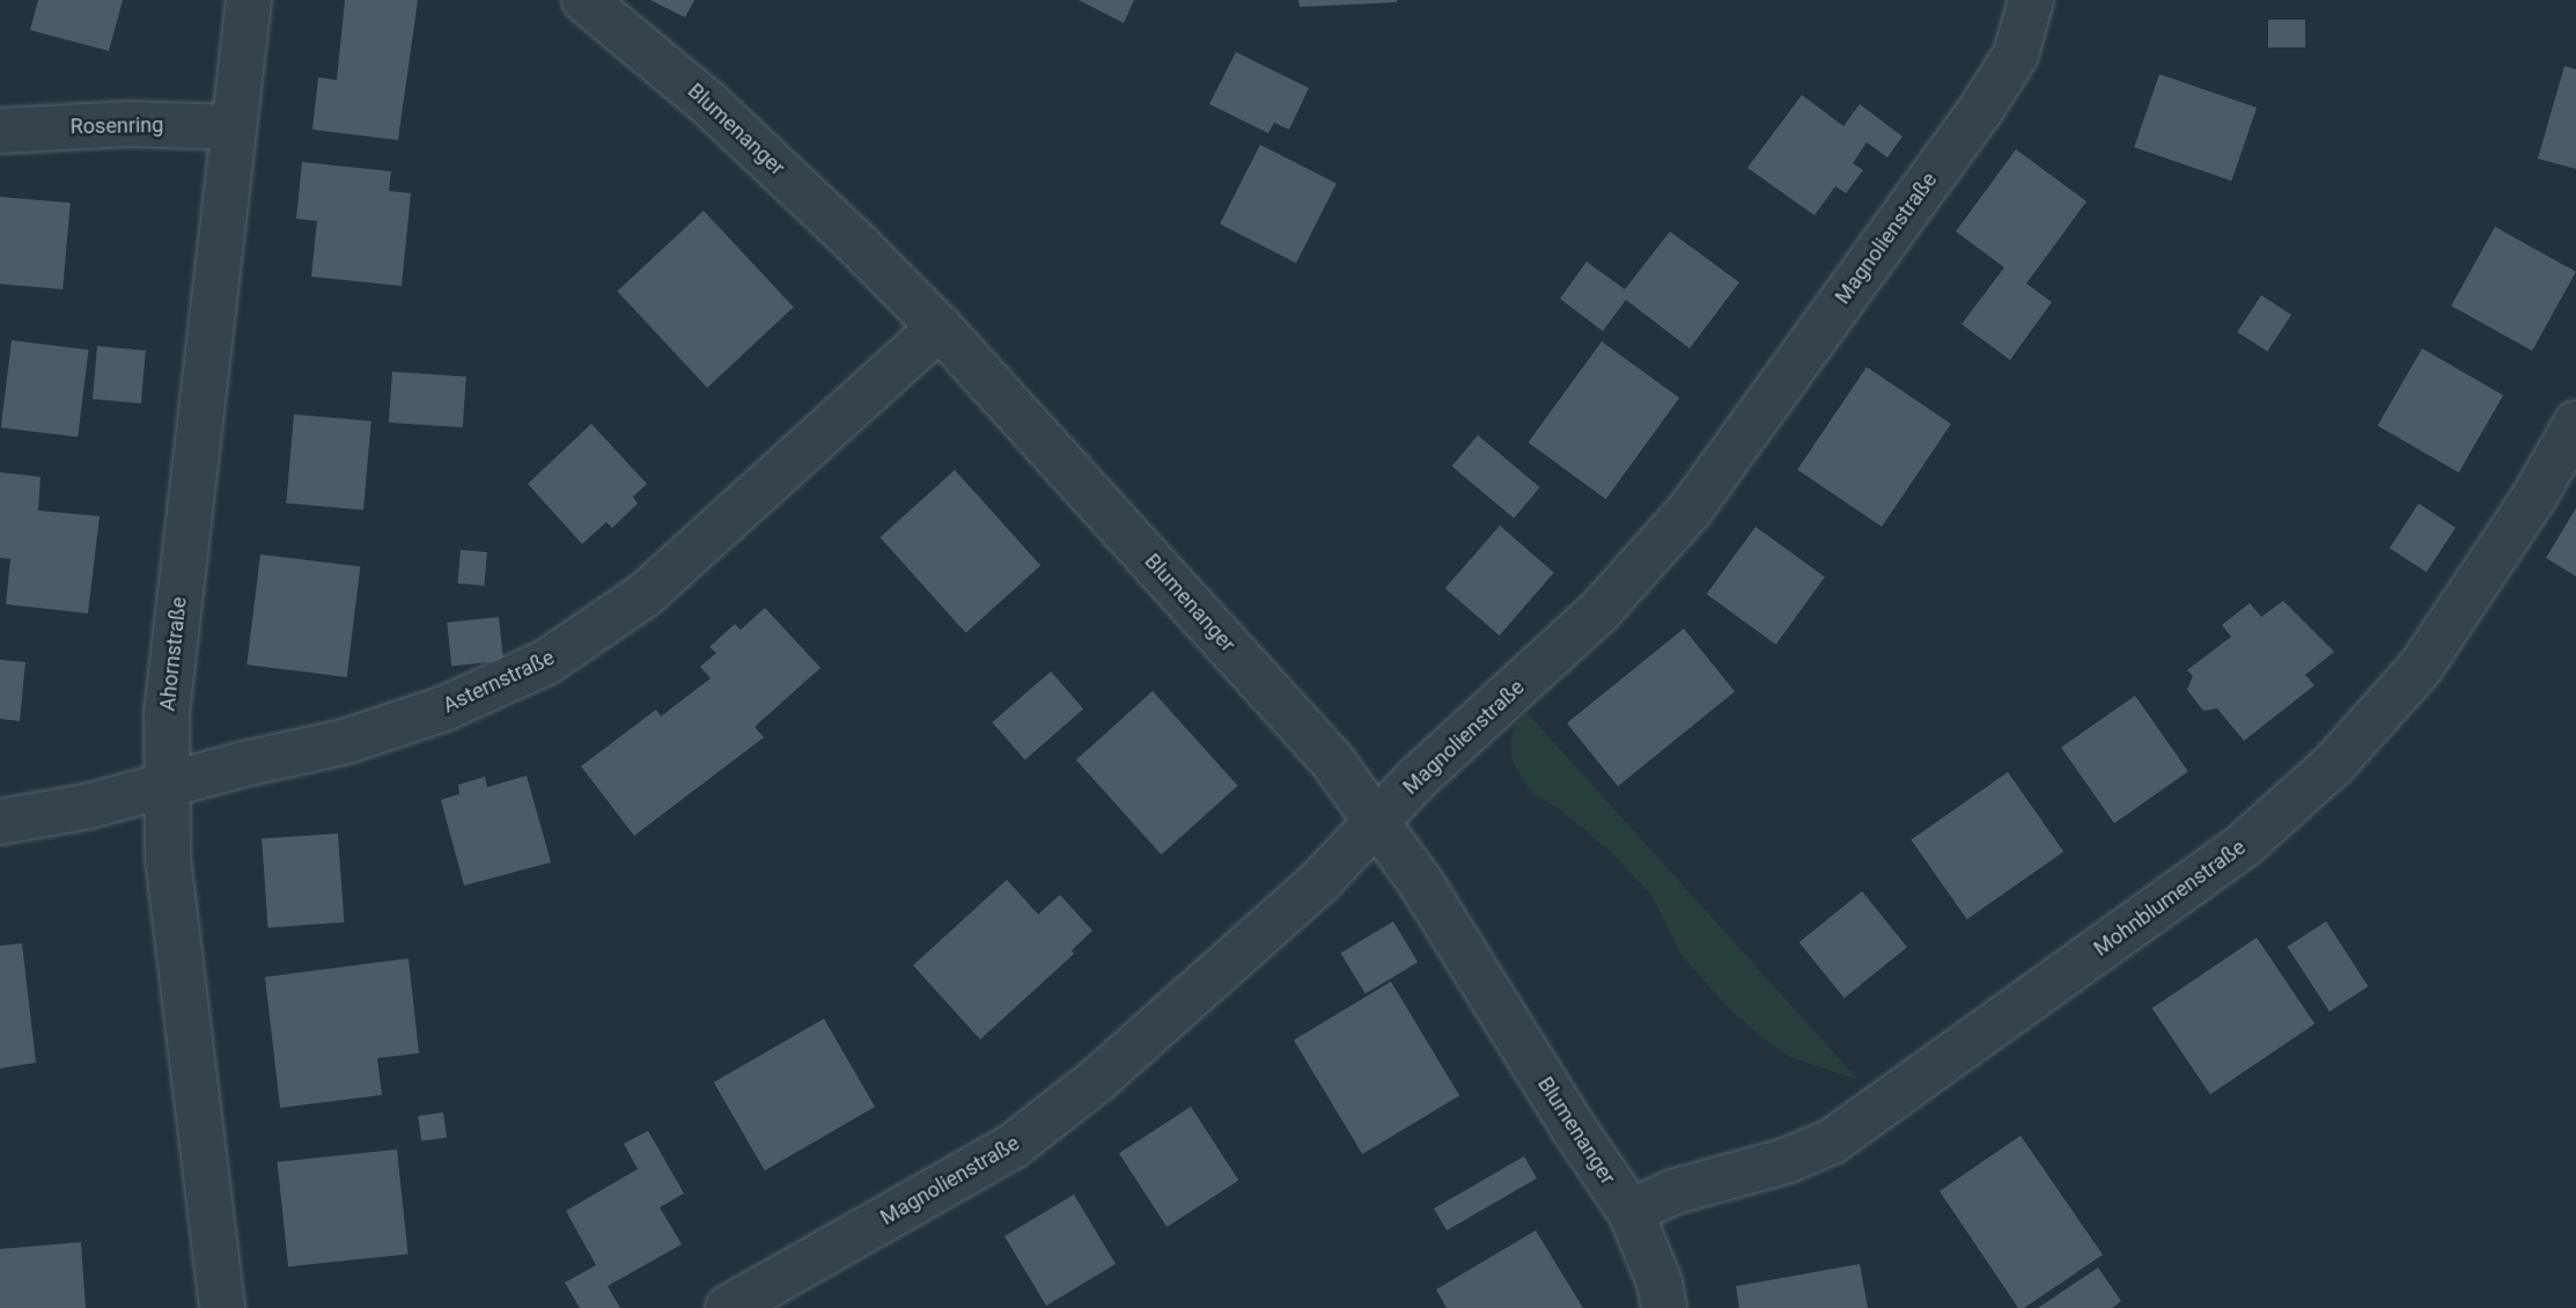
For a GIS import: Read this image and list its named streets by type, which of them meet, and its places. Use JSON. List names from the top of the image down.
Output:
{
  "streets": {
    "street": [
      "Rosenring",
      "Blumenanger",
      "Magnolienstraße",
      "Ahornstraße",
      "Asternstraße",
      "Mohnblumenstraße"
    ]
  },
  "crossings": [
    ["Rosenring", "Ahornstraße"],
    ["Blumenanger", "Magnolienstraße"],
    ["Blumenanger", "Asternstraße"],
    ["Blumenanger", "Mohnblumenstraße"],
    ["Ahornstraße", "Asternstraße"]
  ]
}
